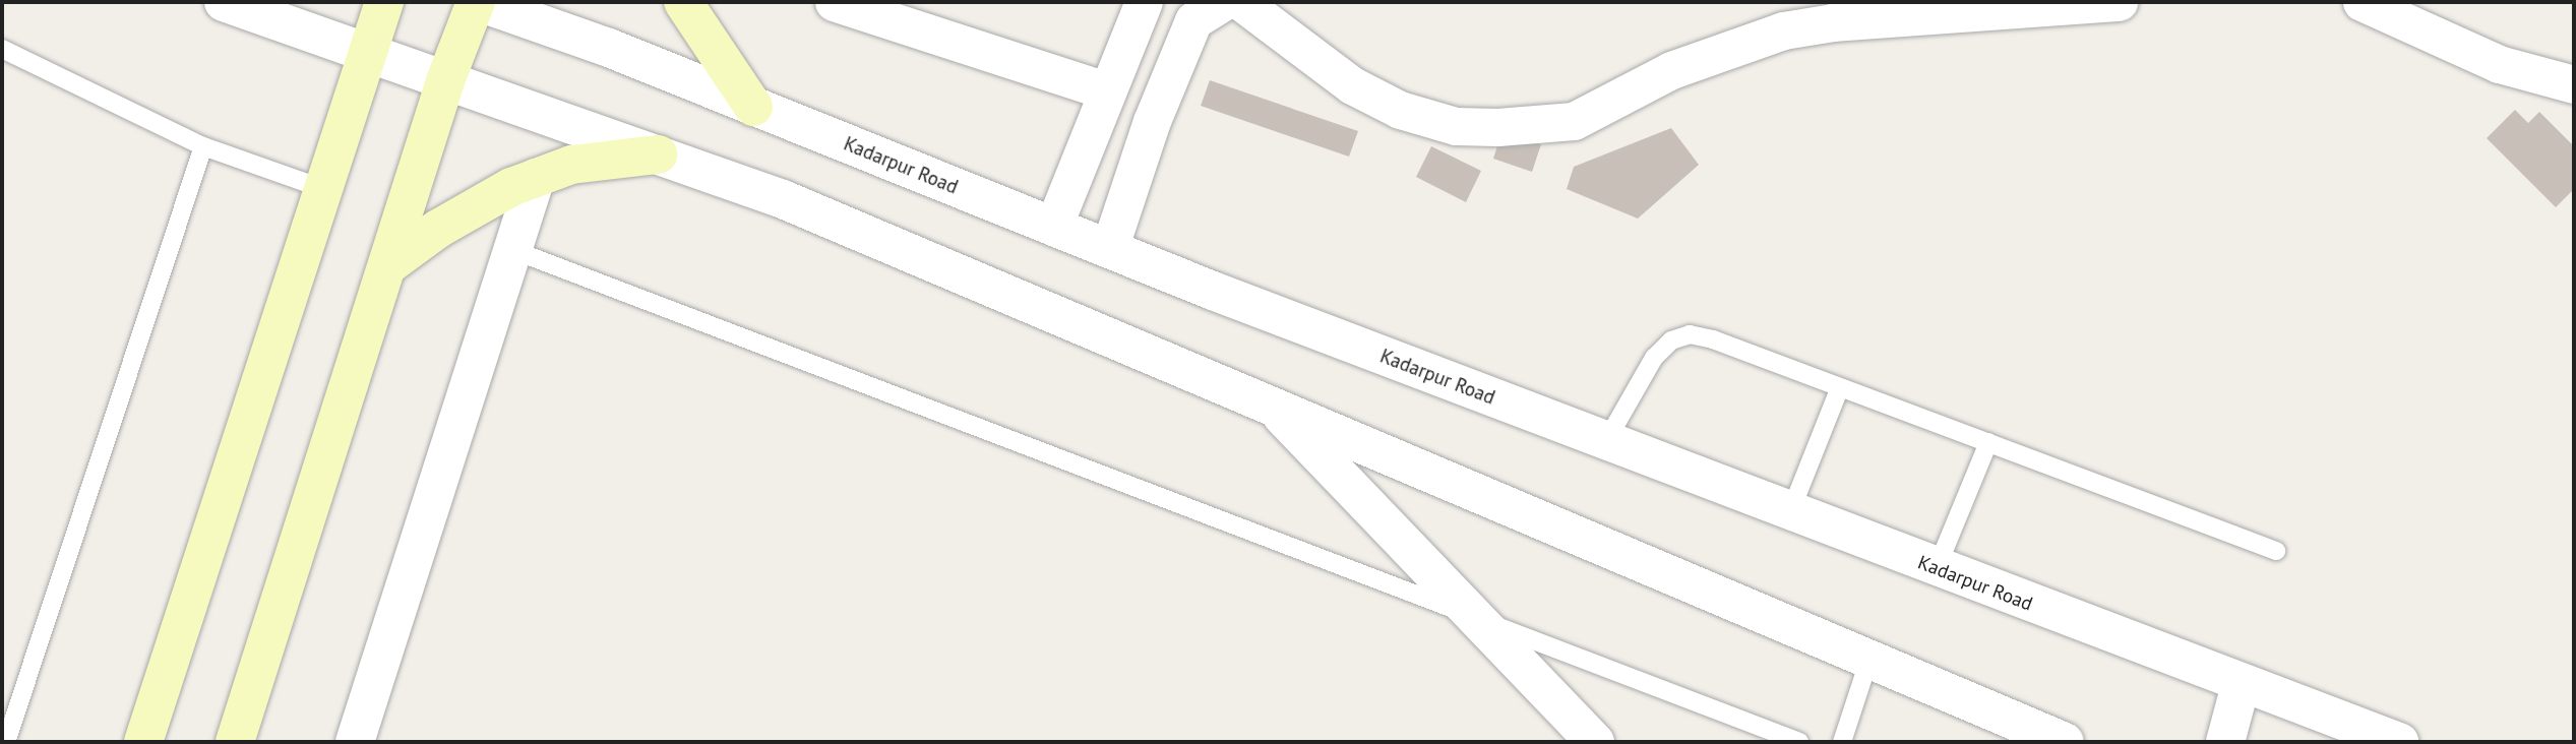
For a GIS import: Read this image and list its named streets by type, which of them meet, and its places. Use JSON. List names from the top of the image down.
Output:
{
  "streets": {
    "street": ["Kadarpur Road"]
  }
}
